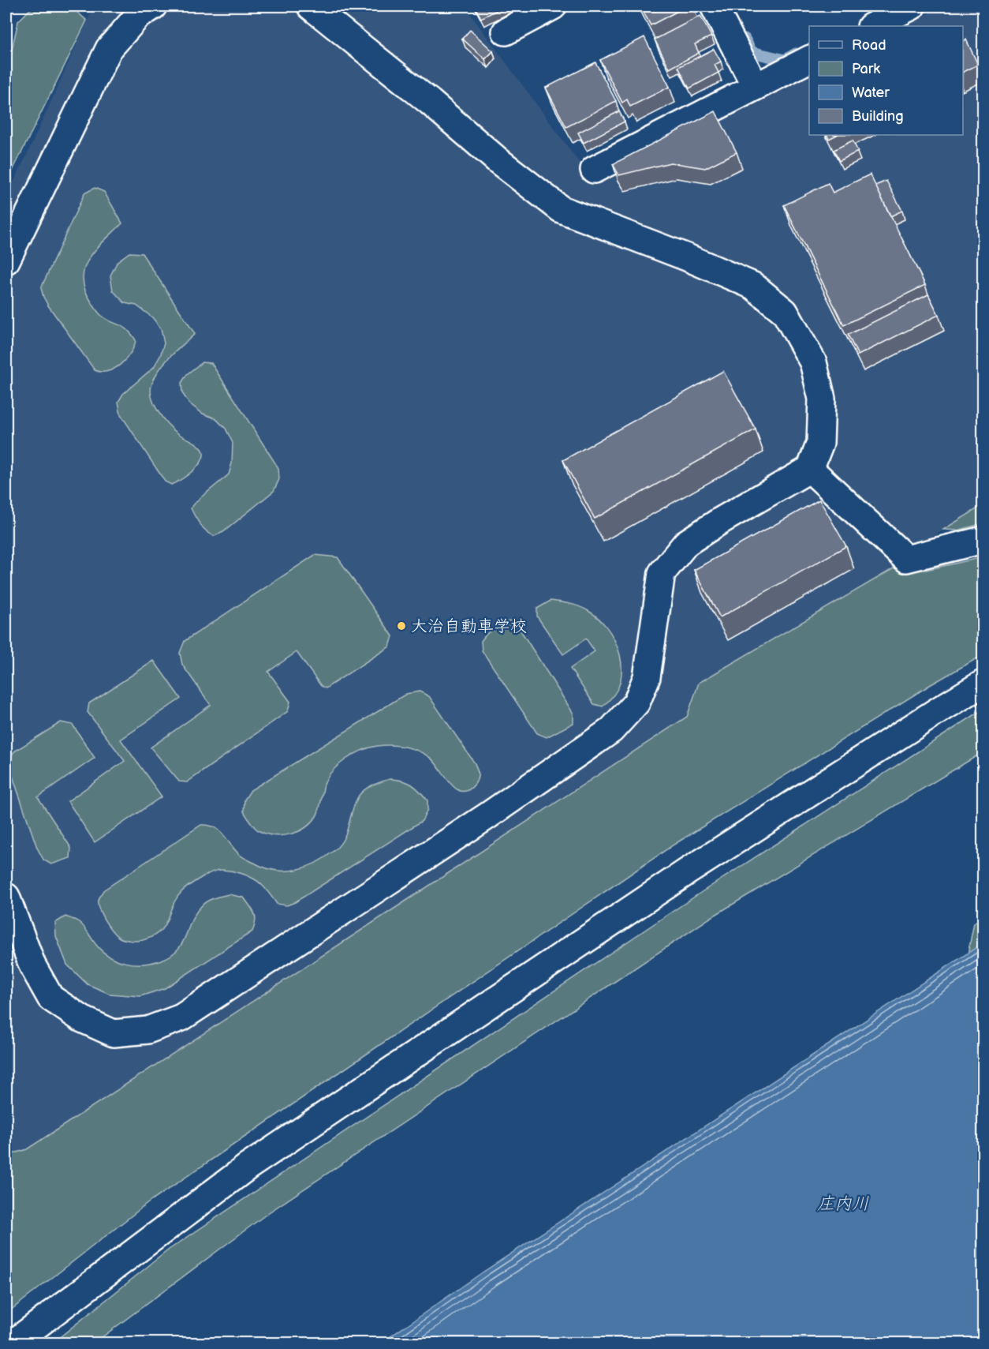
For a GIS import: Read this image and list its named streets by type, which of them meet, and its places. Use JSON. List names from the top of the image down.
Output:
{
  "water": ["庄内川"],
  "places": ["大治自動車学校"],
  "legend": [
    "Road",
    "Park",
    "Water",
    "Building"
  ]
}
